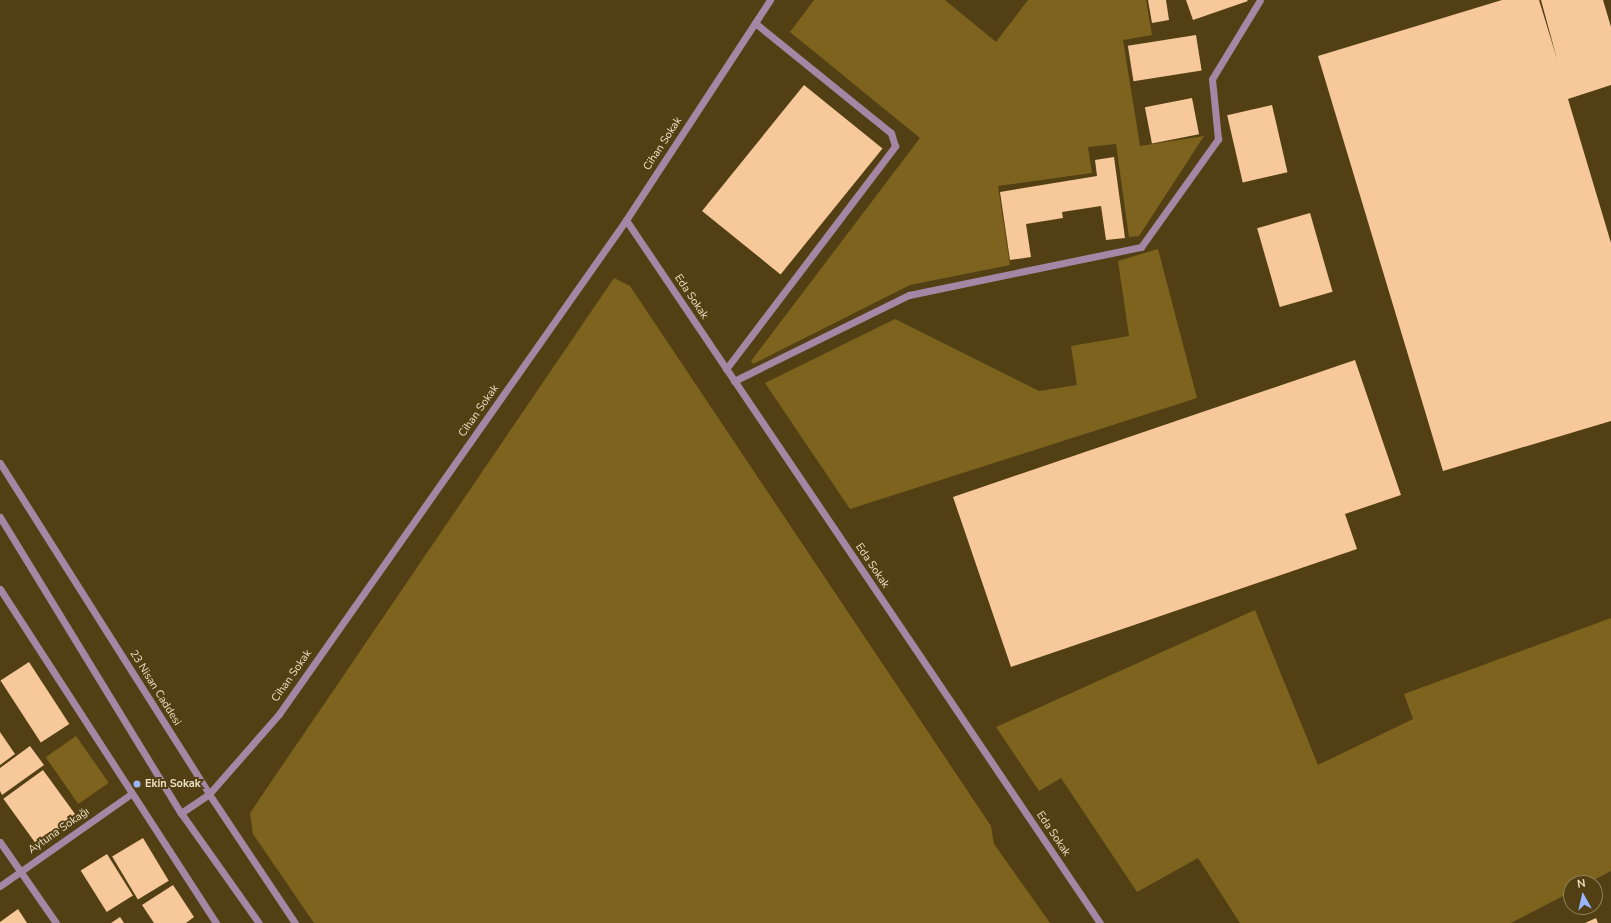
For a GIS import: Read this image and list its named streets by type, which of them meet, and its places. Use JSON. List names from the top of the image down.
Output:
{
  "streets": {
    "street": [
      "Cihan Sokak",
      "Eda Sokak",
      "23 Nisan Caddesi",
      "Aytuna Sokağı"
    ]
  },
  "crossings": [
    ["Cihan Sokak", "Eda Sokak"],
    ["Cihan Sokak", "23 Nisan Caddesi"]
  ],
  "places": ["Ekin Sokak"],
  "north": "top"
}
